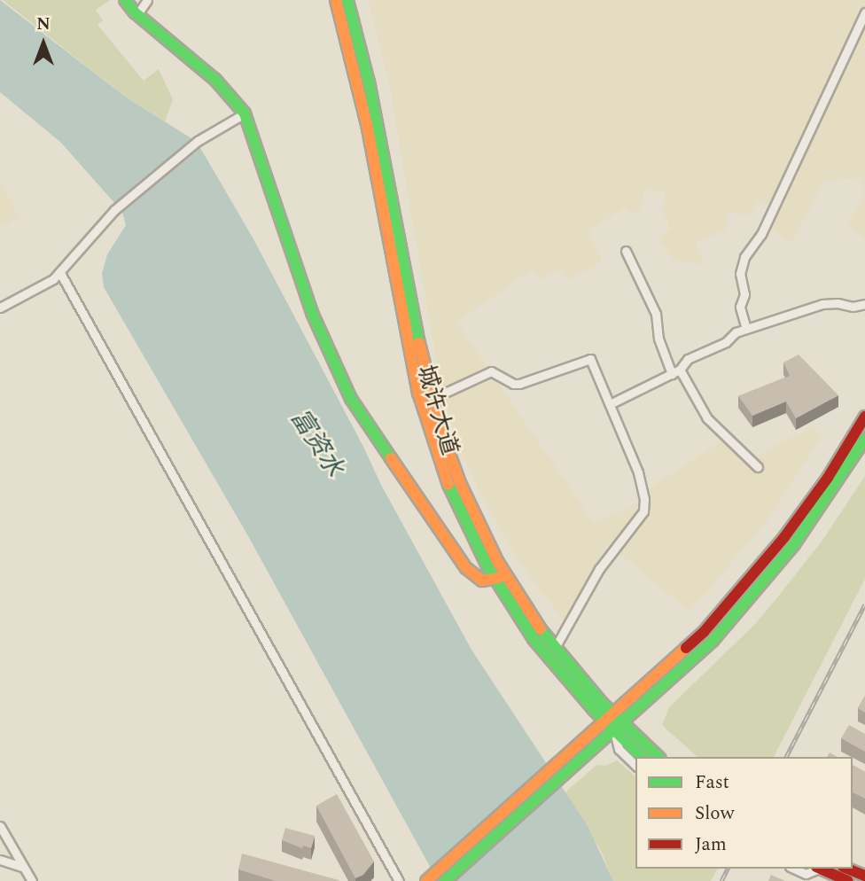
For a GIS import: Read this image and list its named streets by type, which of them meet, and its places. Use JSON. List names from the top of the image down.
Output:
{
  "streets": {
    "main road": ["城许大道"]
  },
  "water": ["富资水"],
  "legend": ["Fast", "Slow", "Jam"],
  "north": "top"
}
